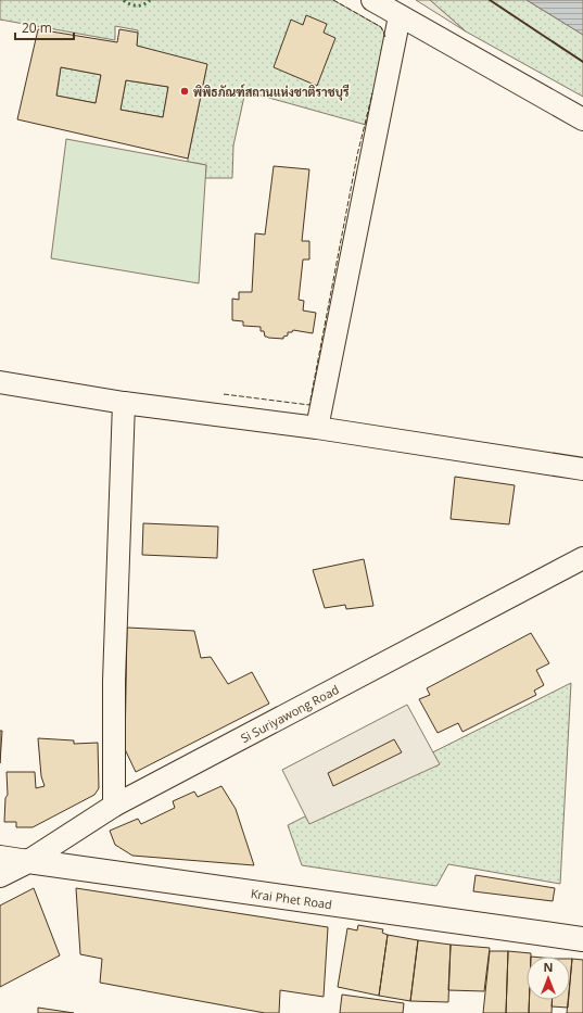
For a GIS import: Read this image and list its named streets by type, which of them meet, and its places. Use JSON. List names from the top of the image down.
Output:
{
  "streets": {
    "main road": ["Si Suriyawong Road", "Krai Phet Road"]
  },
  "crossings": [
    ["Si Suriyawong Road", "Krai Phet Road"]
  ],
  "places": ["พิพิธภัณฑ์สถานแห่งชาติราชบุรี"],
  "scale_bar": "20 m",
  "north": "top"
}
